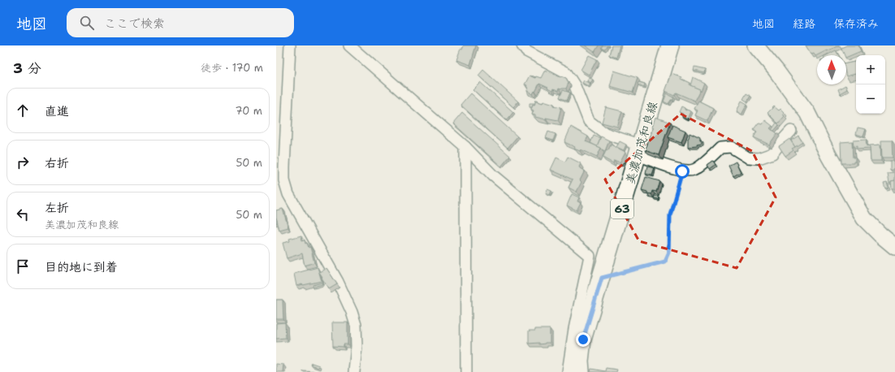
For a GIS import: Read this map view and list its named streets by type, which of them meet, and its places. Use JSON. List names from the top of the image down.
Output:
{
  "streets": {
    "main road": ["美濃加茂和良線", "63"]
  },
  "north": "top",
  "page": {
    "header": "地図",
    "search": "ここで検索",
    "nav": ["地図", "経路", "保存済み"],
    "heading": ["3 分", "徒歩 · 170 m"],
    "map_buttons": ["+", "−"],
    "list": [
      ["直進", "70 m"],
      ["右折", "50 m"],
      ["左折", "美濃加茂和良線", "50 m"],
      "目的地に到着"
    ]
  }
}
